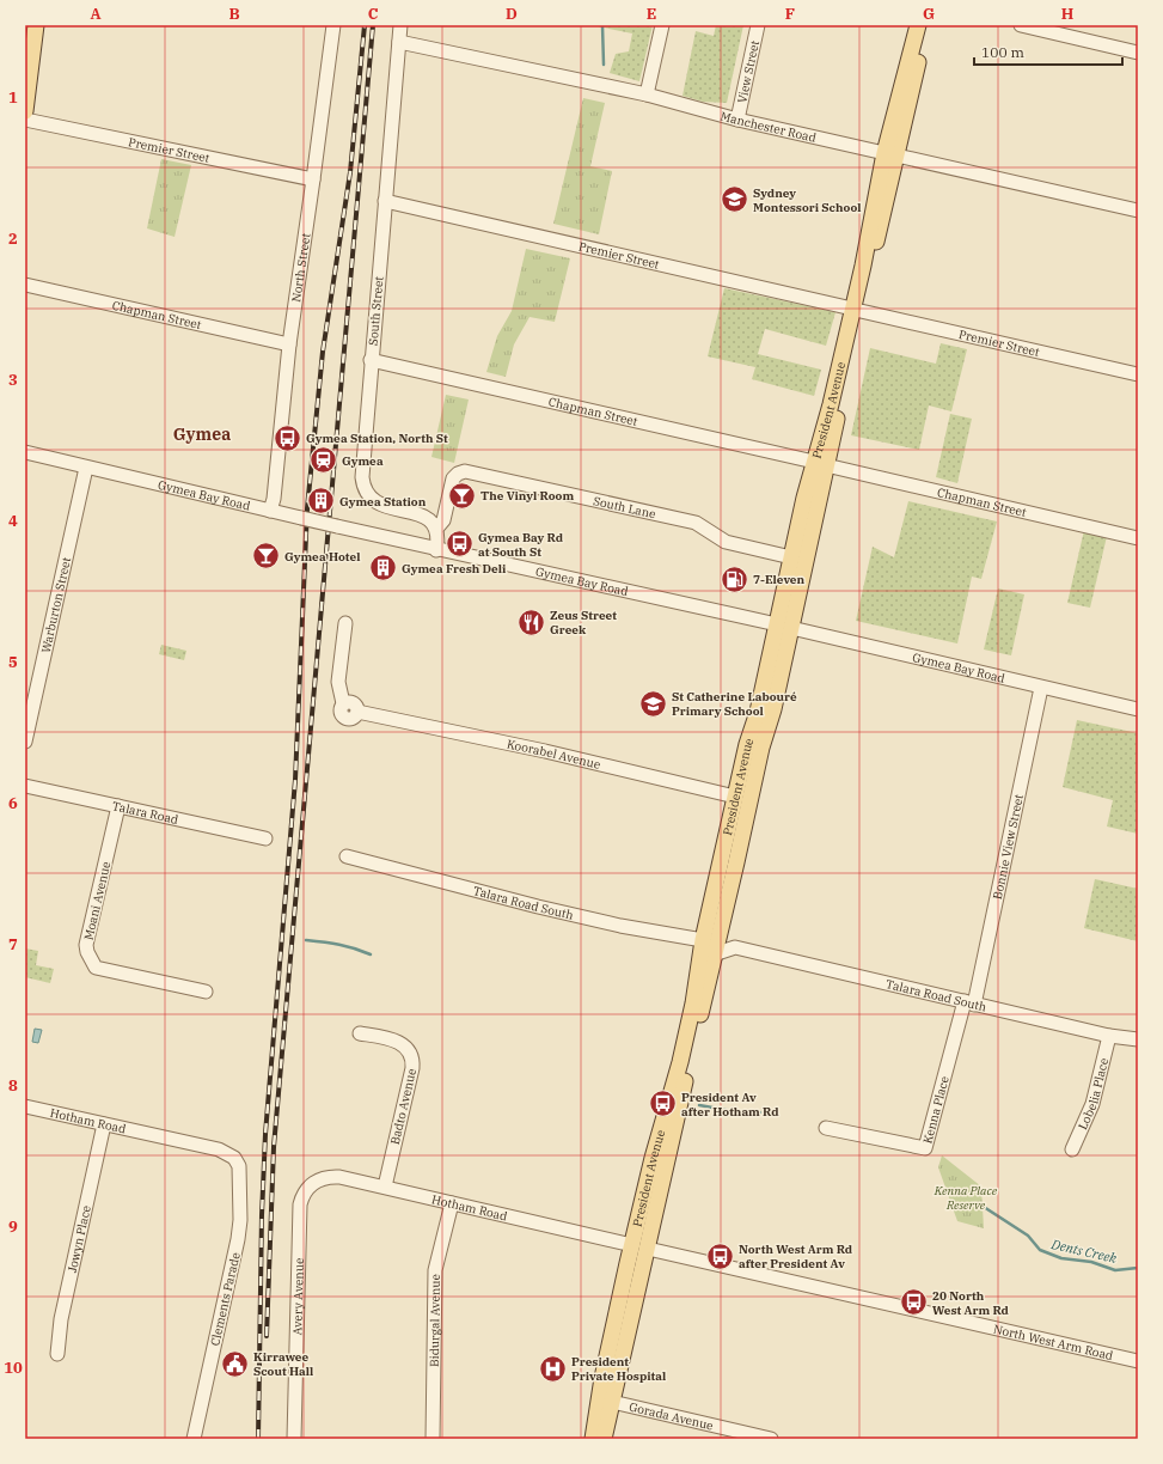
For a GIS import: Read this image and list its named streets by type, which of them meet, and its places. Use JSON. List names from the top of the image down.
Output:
{
  "streets": {
    "main road": ["President Avenue"],
    "street": [
      "View Street",
      "Manchester Road",
      "Premier Street",
      "North Street",
      "South Street",
      "Chapman Street",
      "Gymea Bay Road",
      "South Lane",
      "Warburton Street",
      "Koorabel Avenue",
      "Talara Road",
      "Bonnie View Street",
      "Moani Avenue",
      "Talara Road South",
      "Lobelia Place",
      "Badto Avenue",
      "Kenna Place",
      "Hotham Road",
      "Jowyn Place",
      "Avery Avenue",
      "Clements Parade",
      "Bidurgal Avenue",
      "North West Arm Road",
      "Gorada Avenue"
    ]
  },
  "crossings": [
    ["View Street", "Manchester Road"],
    ["Manchester Road", "South Street"],
    ["Manchester Road", "President Avenue"],
    ["Premier Street", "North Street"],
    ["Premier Street", "South Street"],
    ["Premier Street", "President Avenue"],
    ["North Street", "Chapman Street"],
    ["North Street", "Gymea Bay Road"],
    ["South Street", "Chapman Street"],
    ["South Street", "South Lane"],
    ["Chapman Street", "President Avenue"],
    ["President Avenue", "Gymea Bay Road"],
    ["President Avenue", "South Lane"],
    ["President Avenue", "Koorabel Avenue"],
    ["President Avenue", "Talara Road South"],
    ["President Avenue", "Hotham Road"],
    ["President Avenue", "North West Arm Road"],
    ["President Avenue", "Gorada Avenue"],
    ["Gymea Bay Road", "Warburton Street"],
    ["Gymea Bay Road", "Bonnie View Street"],
    ["Talara Road", "Moani Avenue"],
    ["Bonnie View Street", "Talara Road South"],
    ["Bonnie View Street", "Kenna Place"],
    ["Talara Road South", "Lobelia Place"],
    ["Talara Road South", "Kenna Place"],
    ["Badto Avenue", "Hotham Road"],
    ["Hotham Road", "Jowyn Place"],
    ["Hotham Road", "Avery Avenue"],
    ["Hotham Road", "Clements Parade"],
    ["Hotham Road", "Bidurgal Avenue"],
    ["Hotham Road", "North West Arm Road"]
  ],
  "districts": ["Gymea"],
  "water": ["Dents Creek"],
  "parks": ["Kenna Place Reserve"],
  "places": {
    "school or university": ["Sydney Montessori School", "St Catherine Labouré Primary School"],
    "bus stop": [
      "Gymea Station, North St",
      "Gymea Bay Rd at South St",
      "President Av after Hotham Rd",
      "North West Arm Rd after President Av",
      "20 North West Arm Rd"
    ],
    "station": ["Gymea"],
    "bar": ["The Vinyl Room", "Gymea Hotel"],
    "building": ["Gymea Station", "Gymea Fresh Deli"],
    "fuel station": ["7-Eleven"],
    "restaurant": ["Zeus Street Greek"],
    "public building": ["Kirrawee Scout Hall"],
    "hospital": ["President Private Hospital"]
  },
  "scale_bar": "100 m",
  "grid": {
    "columns": [
      "A",
      "B",
      "C",
      "D",
      "E",
      "F",
      "G",
      "H"
    ],
    "rows": [
      "1",
      "2",
      "3",
      "4",
      "5",
      "6",
      "7",
      "8",
      "9",
      "10"
    ]
  }
}
